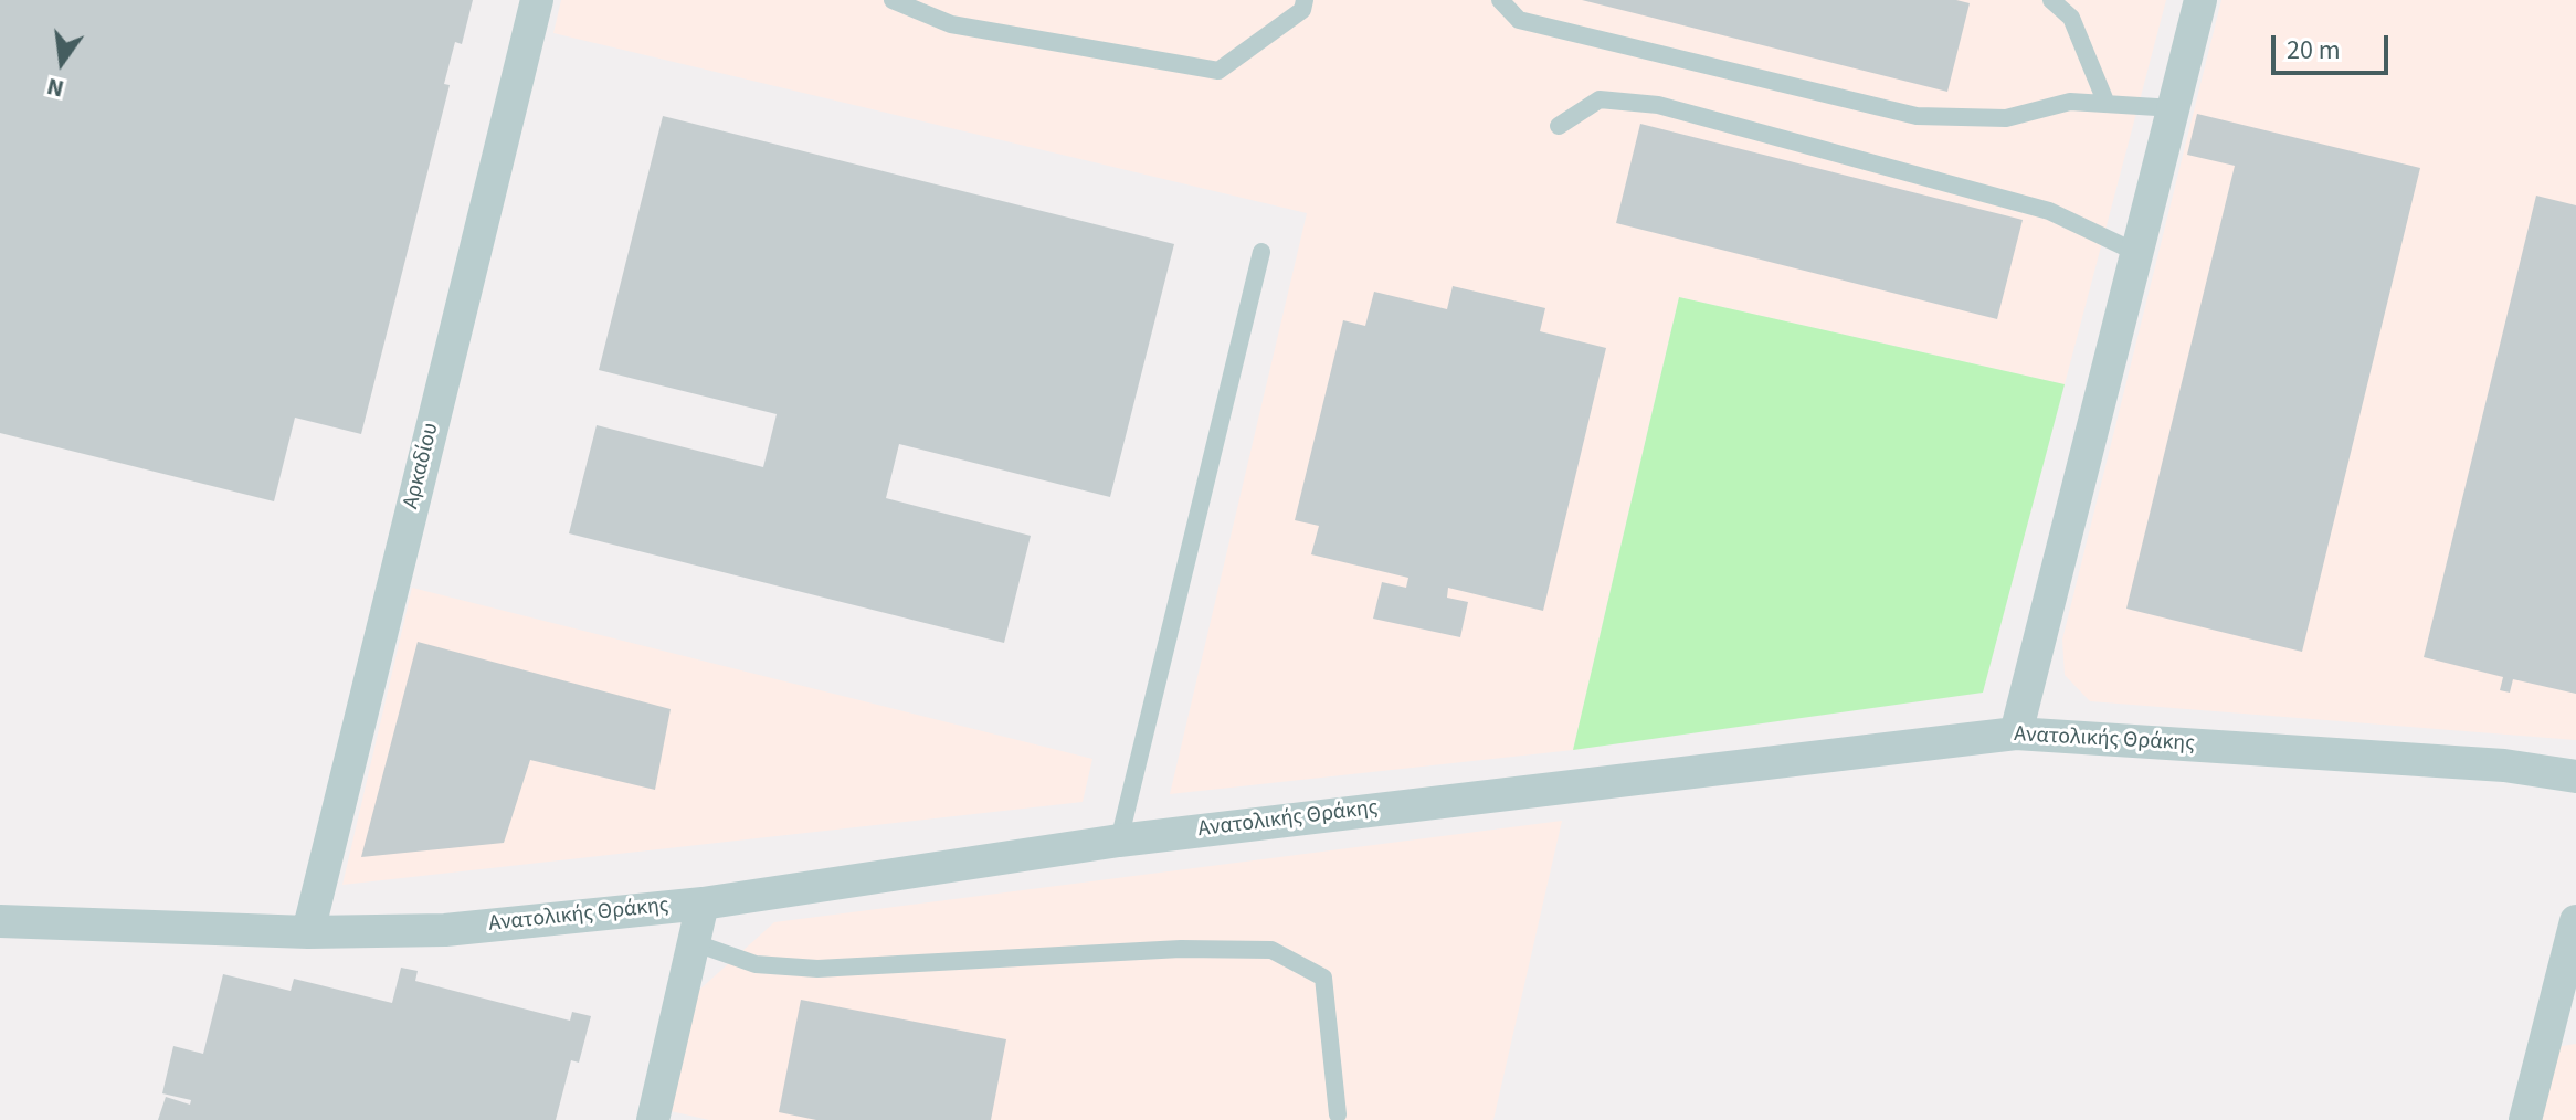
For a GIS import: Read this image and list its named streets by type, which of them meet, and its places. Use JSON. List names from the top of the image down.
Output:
{
  "streets": {
    "street": ["Αρκαδίου", "Ανατολικής Θράκης"]
  },
  "crossings": [
    ["Αρκαδίου", "Ανατολικής Θράκης"]
  ],
  "scale_bar": "20 m",
  "north": "bottom"
}
